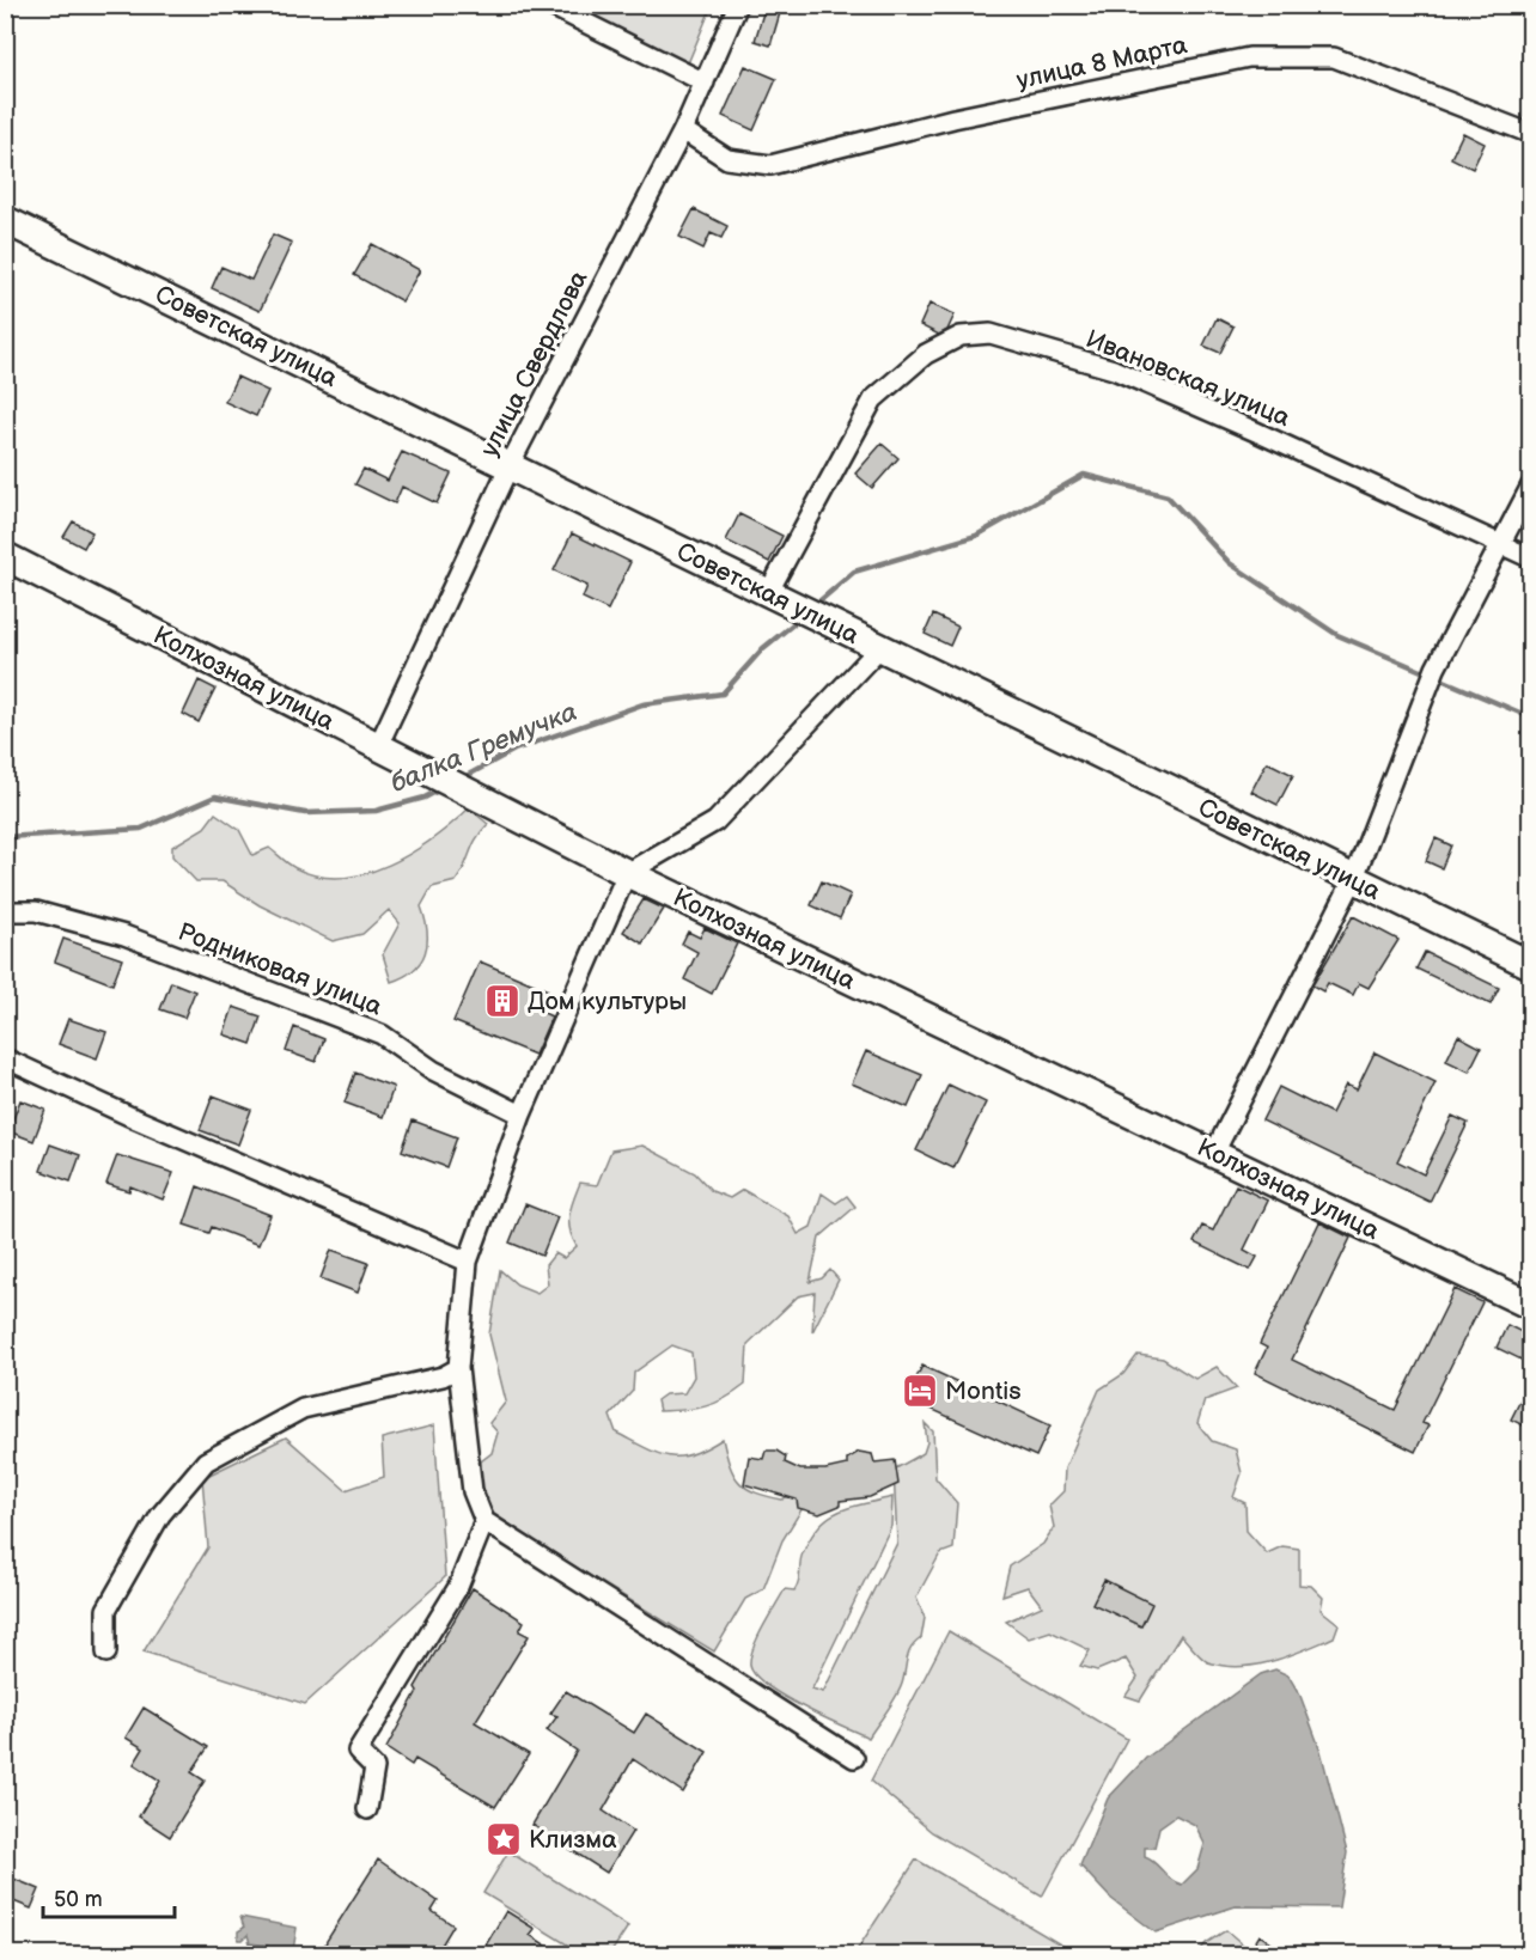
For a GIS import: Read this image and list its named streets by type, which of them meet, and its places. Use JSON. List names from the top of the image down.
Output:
{
  "streets": {
    "street": [
      "улица 8 Марта",
      "Советская улица",
      "улица Свердлова",
      "Ивановская улица",
      "Колхозная улица",
      "Родниковая улица"
    ]
  },
  "crossings": [
    ["улица 8 Марта", "улица Свердлова"],
    ["Советская улица", "улица Свердлова"],
    ["Советская улица", "Ивановская улица"],
    ["улица Свердлова", "Колхозная улица"]
  ],
  "water": ["балка Гремучка"],
  "places": {
    "building": ["Дом культуры"],
    "hotel": ["Montis"],
    "place": ["Клизма"]
  },
  "scale_bar": "50 m"
}
